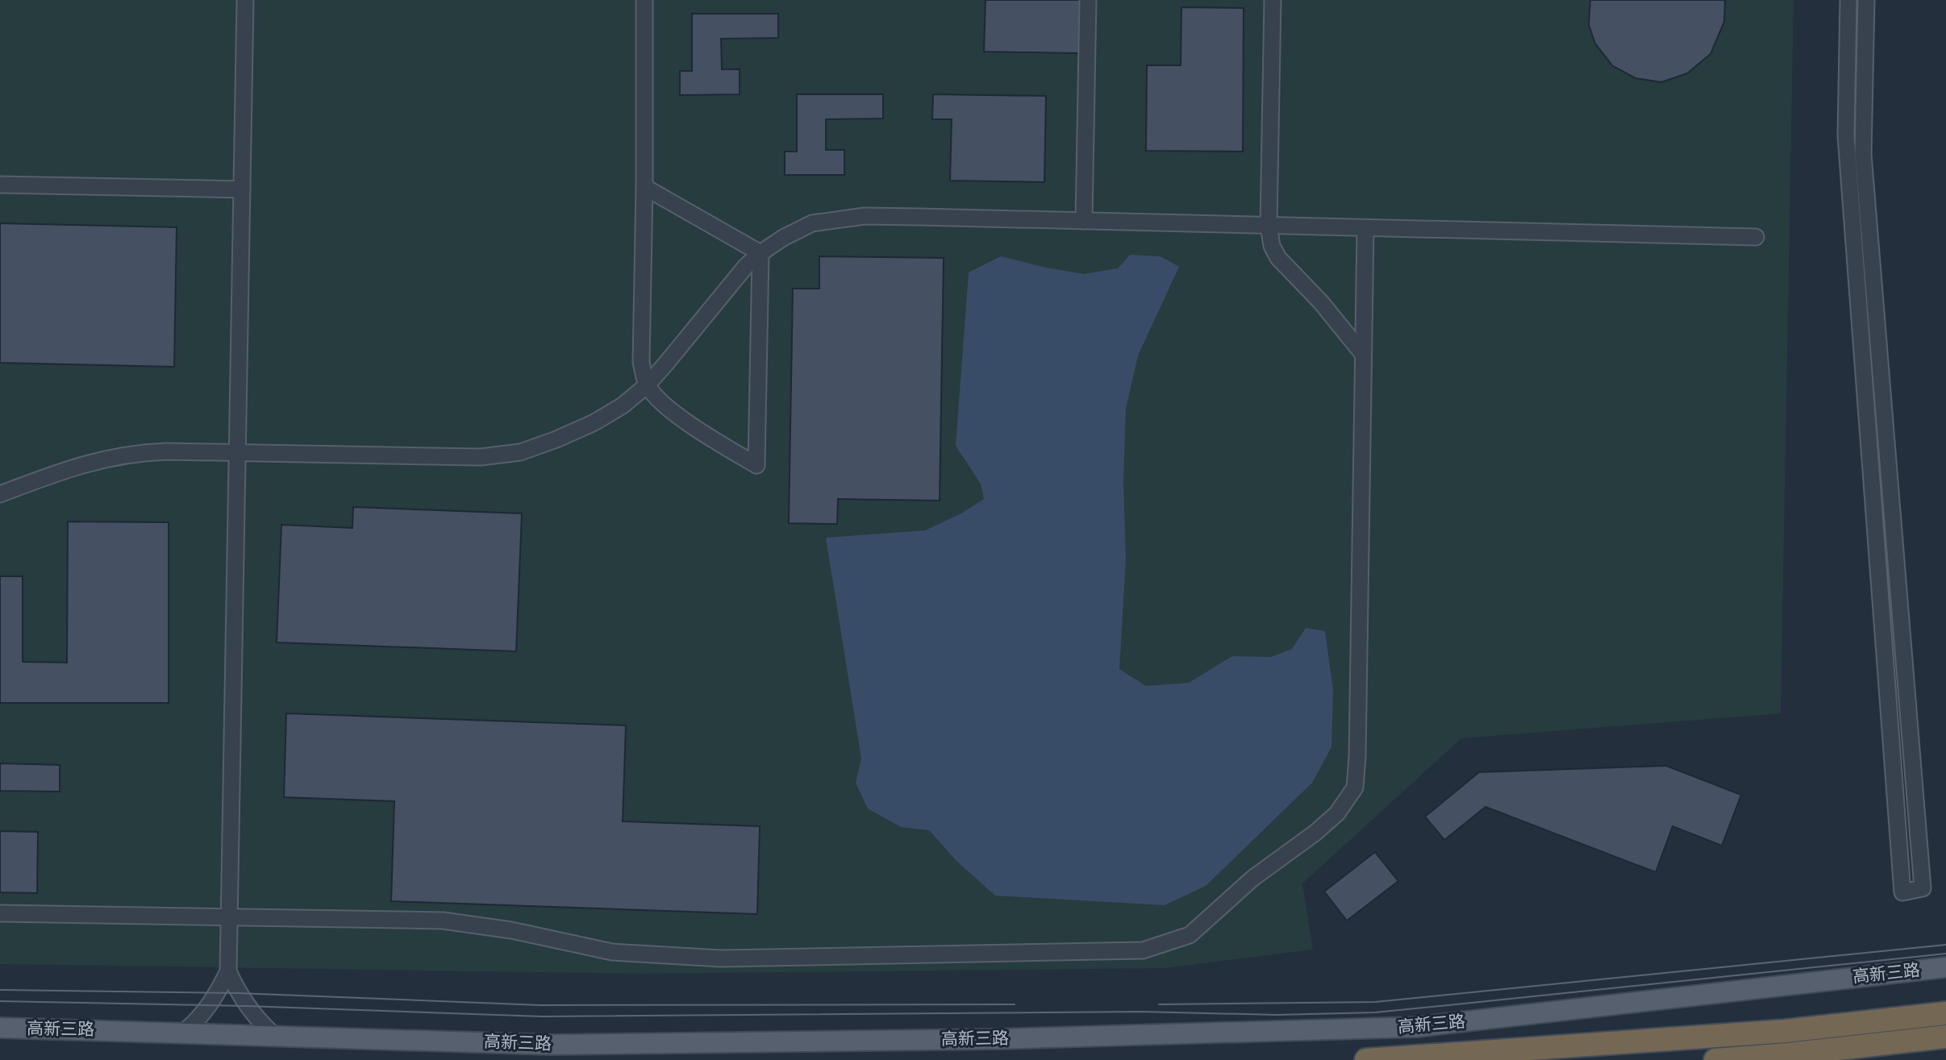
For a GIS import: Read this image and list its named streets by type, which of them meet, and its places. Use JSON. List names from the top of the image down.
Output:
{
  "streets": {
    "highway": ["高新三路"]
  }
}
